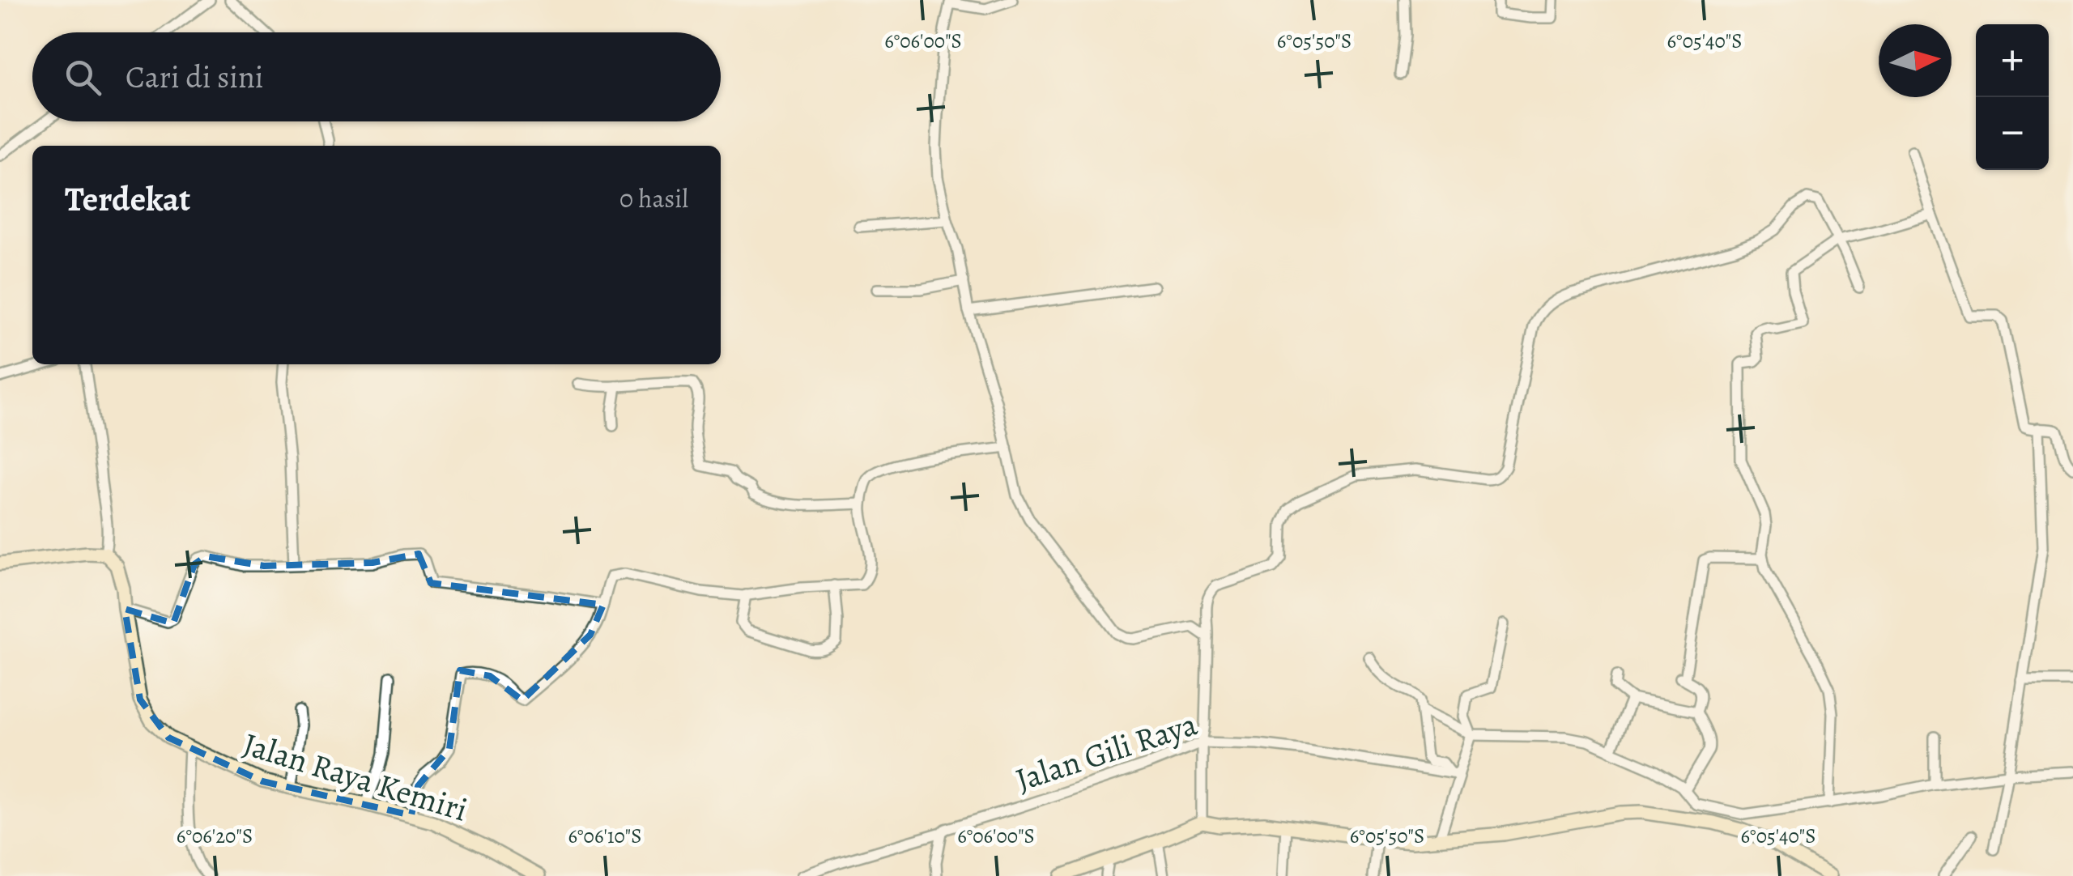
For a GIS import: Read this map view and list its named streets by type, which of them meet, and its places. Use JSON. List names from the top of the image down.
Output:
{
  "streets": {
    "street": ["Jalan Gili Raya", "Jalan Raya Kemiri"]
  },
  "north": "right",
  "page": {
    "map_buttons": ["+", "−"],
    "search": "Cari di sini",
    "heading": ["Terdekat", "0 hasil"]
  },
  "coordinates": [
    "6°06'00\"S",
    "6°05'50\"S",
    "6°05'40\"S",
    "6°06'20\"S",
    "6°06'10\"S"
  ]
}
